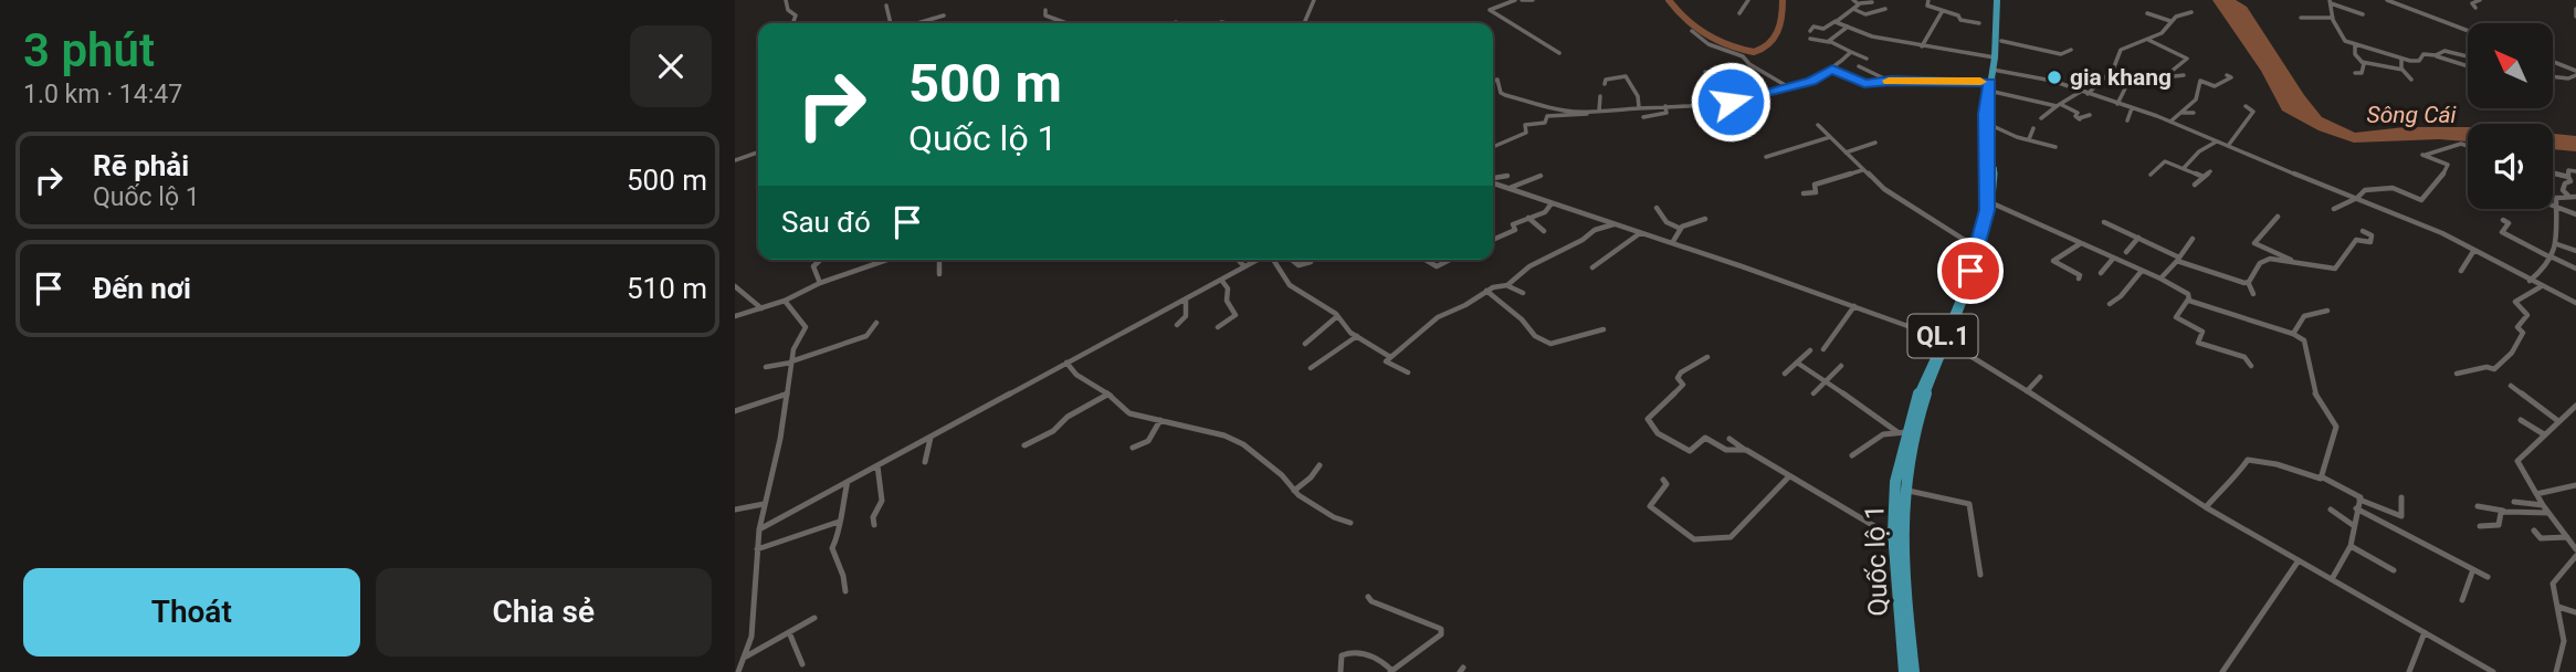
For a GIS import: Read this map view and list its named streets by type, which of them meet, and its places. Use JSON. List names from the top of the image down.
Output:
{
  "streets": {
    "highway": ["QL.1", "Quốc lộ 1"]
  },
  "water": ["Sông Cái"],
  "places": ["gia khang"],
  "north": "top left",
  "page": {
    "heading": ["3 phút", "1.0 km · 14:47"],
    "turn": ["500 m", "Quốc lộ 1"],
    "list": [
      {
        "name": "Rẽ phải",
        "note": "Quốc lộ 1",
        "value": "500 m"
      },
      {
        "name": "Đến nơi",
        "value": "510 m"
      }
    ],
    "then": "Sau đó",
    "buttons": ["Thoát", "Chia sẻ"]
  }
}
